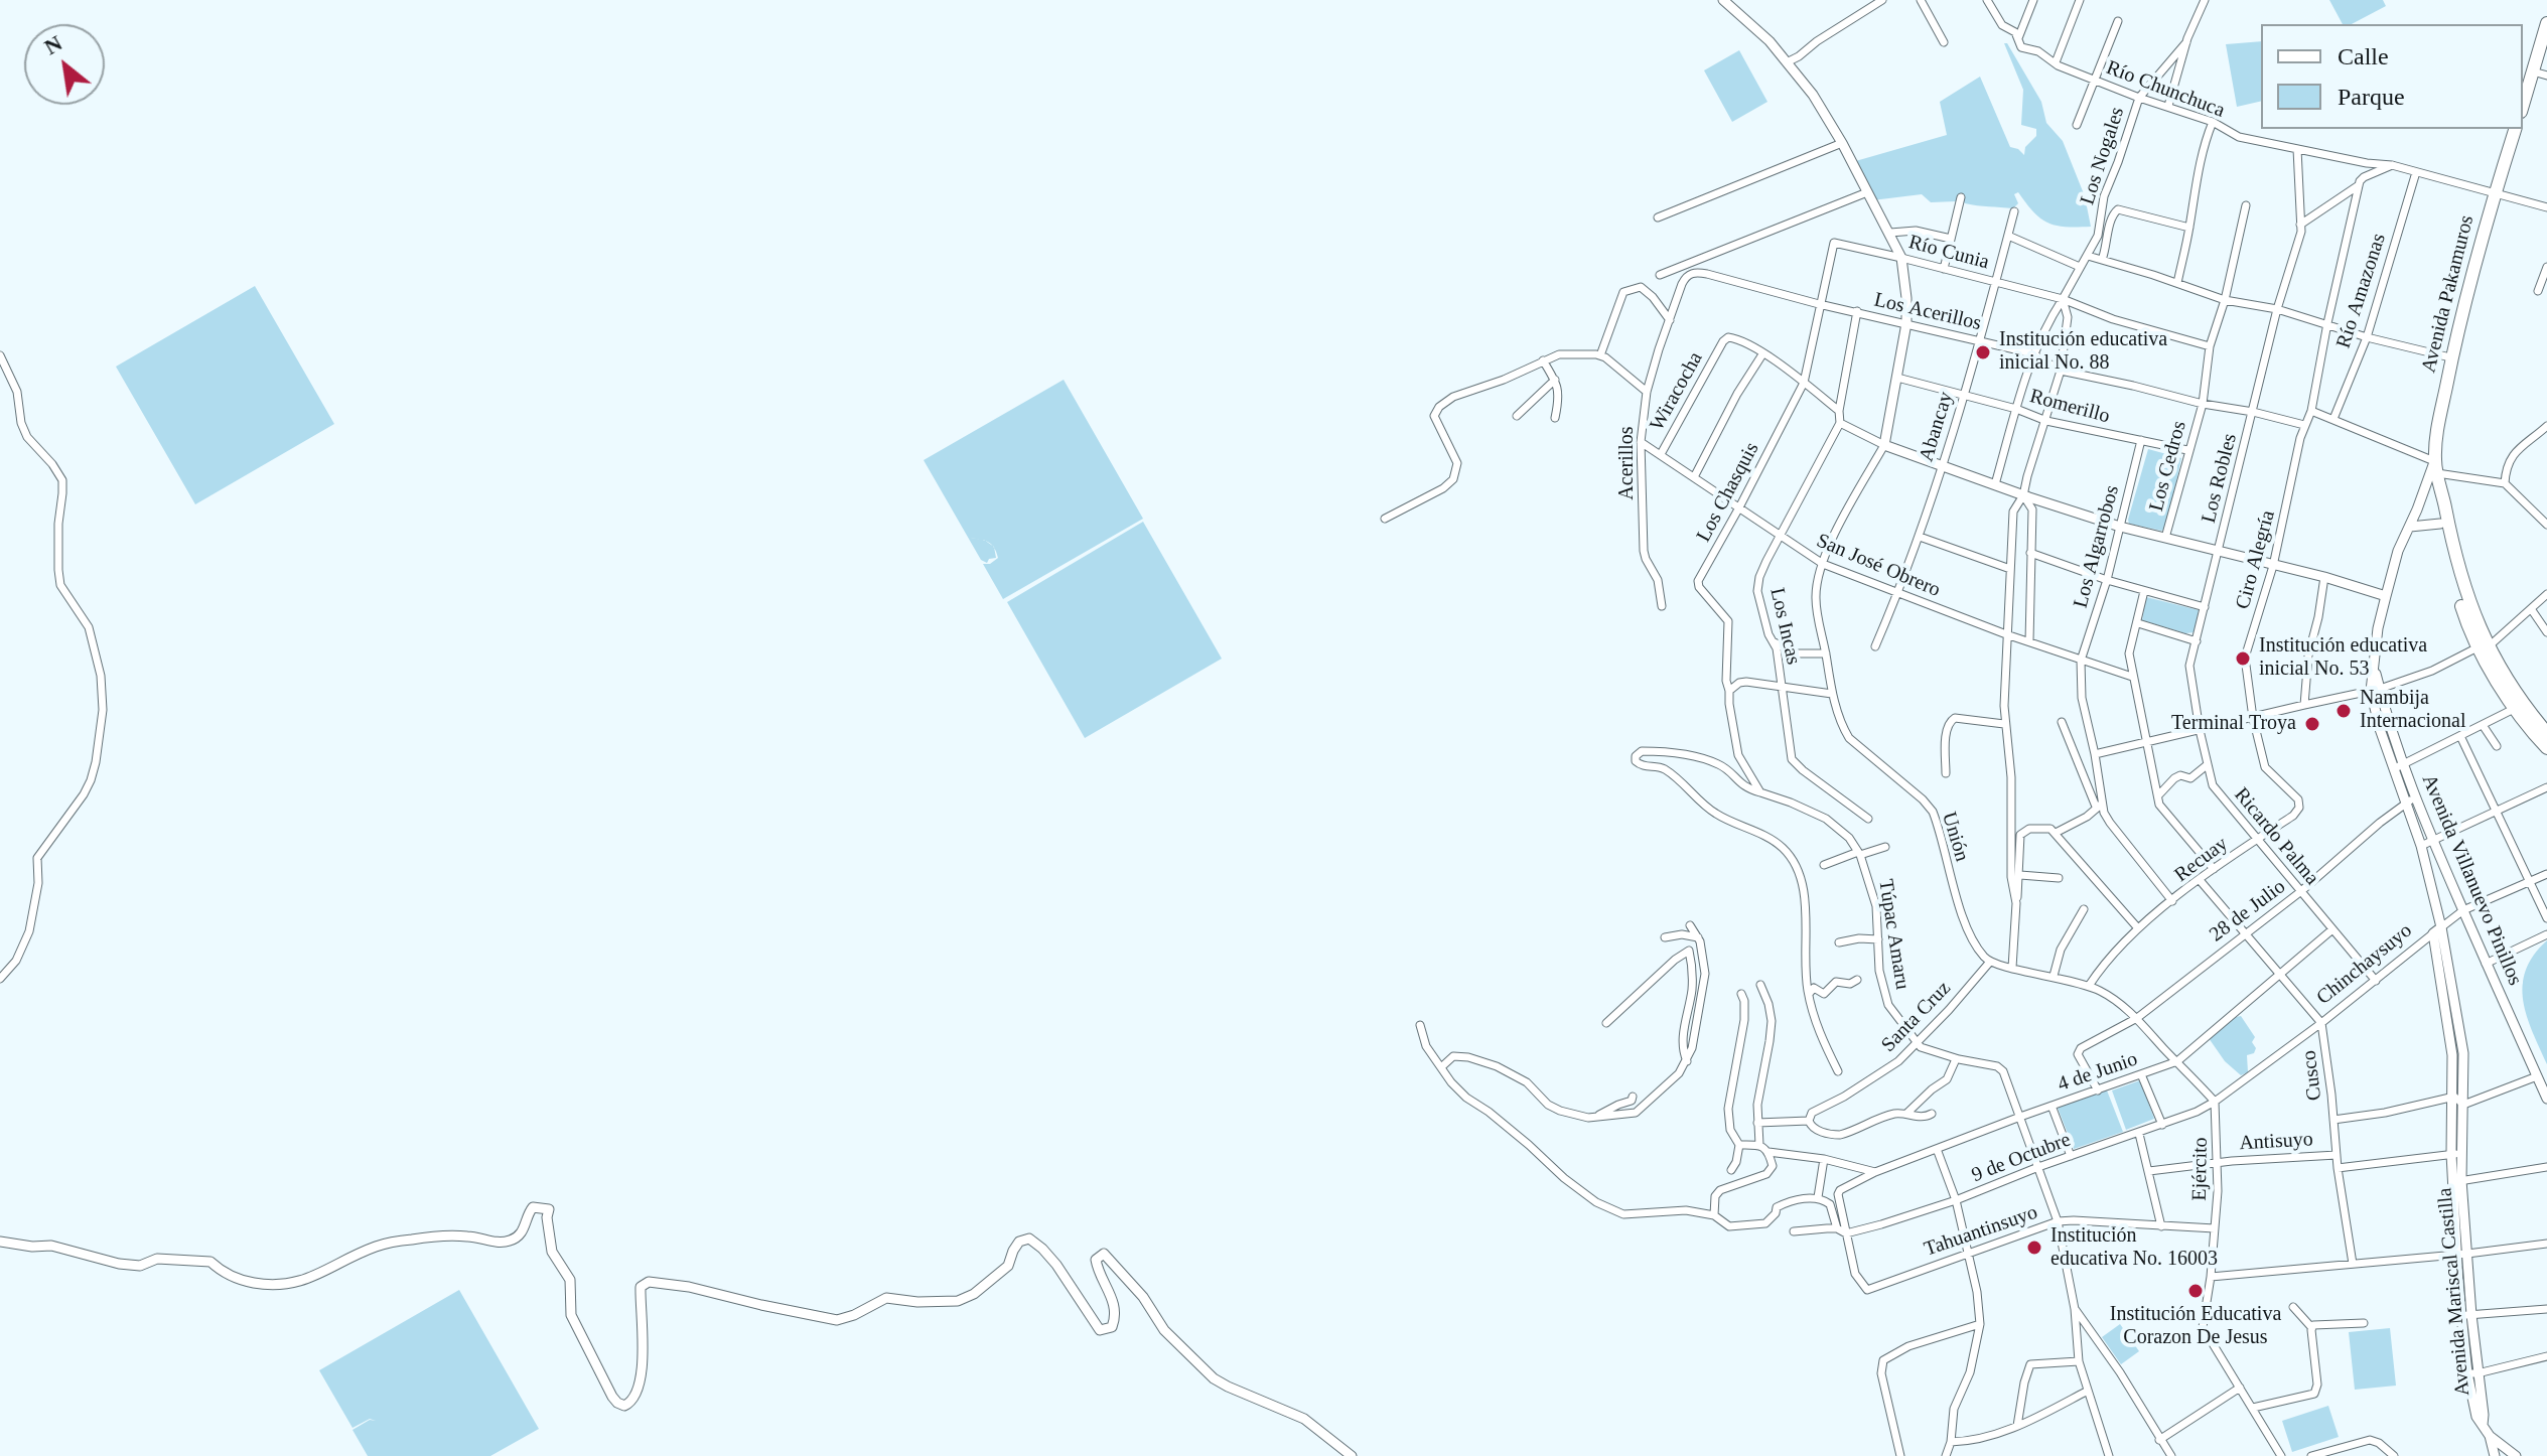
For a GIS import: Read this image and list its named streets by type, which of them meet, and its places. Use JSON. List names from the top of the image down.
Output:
{
  "streets": {
    "highway": ["Avenida Pakamuros"],
    "street": [
      "Río Chunchuca",
      "Los Nogales",
      "Río Cunia",
      "Río Amazonas",
      "Los Acerillos",
      "Wiracocha",
      "Romerillo",
      "Abancay",
      "Acerillos",
      "Los Cedros",
      "Los Robles",
      "Los Chasquis",
      "Los Algarrobos",
      "Ciro Alegría",
      "San José Obrero",
      "Los Incas",
      "Unión",
      "Ricardo Palma",
      "Recuay",
      "Avenida Villanuevo Pinillos",
      "28 de Julio",
      "Túpac Amaru",
      "Chinchaysuyo",
      "Santa Cruz",
      "4 de Junio",
      "Cusco",
      "Antisuyo",
      "9 de Octubre",
      "Ejército",
      "Tahuantinsuyo",
      "Avenida Mariscal Castilla"
    ]
  },
  "crossings": [
    ["Río Chunchuca", "Los Nogales"],
    ["Río Chunchuca", "Río Amazonas"],
    ["Río Chunchuca", "Avenida Pakamuros"],
    ["Río Chunchuca", "Los Robles"],
    ["Los Nogales", "Río Cunia"],
    ["Los Nogales", "Los Acerillos"],
    ["Los Nogales", "Romerillo"],
    ["Río Cunia", "Los Acerillos"],
    ["Río Cunia", "Abancay"],
    ["Río Cunia", "Los Cedros"],
    ["Río Cunia", "Los Chasquis"],
    ["Avenida Pakamuros", "Avenida Mariscal Castilla"],
    ["Los Acerillos", "Abancay"],
    ["Los Acerillos", "Acerillos"],
    ["Los Acerillos", "Los Cedros"],
    ["Los Acerillos", "Los Robles"],
    ["Los Acerillos", "Los Chasquis"],
    ["Los Acerillos", "Ciro Alegría"],
    ["Wiracocha", "San José Obrero"],
    ["Romerillo", "Abancay"],
    ["Romerillo", "Los Cedros"],
    ["Romerillo", "Los Algarrobos"],
    ["Abancay", "San José Obrero"],
    ["Acerillos", "San José Obrero"],
    ["Los Robles", "Ricardo Palma"],
    ["Los Chasquis", "San José Obrero"],
    ["Los Algarrobos", "San José Obrero"],
    ["Ciro Alegría", "Recuay"],
    ["San José Obrero", "Los Incas"],
    ["San José Obrero", "Unión"],
    ["Unión", "Santa Cruz"],
    ["Ricardo Palma", "Recuay"],
    ["Ricardo Palma", "28 de Julio"],
    ["Ricardo Palma", "Chinchaysuyo"],
    ["Ricardo Palma", "4 de Junio"],
    ["Recuay", "Cusco"],
    ["Avenida Villanuevo Pinillos", "28 de Julio"],
    ["Avenida Villanuevo Pinillos", "Chinchaysuyo"],
    ["Avenida Villanuevo Pinillos", "Avenida Mariscal Castilla"],
    ["28 de Julio", "4 de Junio"],
    ["28 de Julio", "Cusco"],
    ["28 de Julio", "Avenida Mariscal Castilla"],
    ["Túpac Amaru", "Santa Cruz"],
    ["Chinchaysuyo", "Cusco"],
    ["Chinchaysuyo", "9 de Octubre"],
    ["Chinchaysuyo", "Ejército"],
    ["Chinchaysuyo", "Avenida Mariscal Castilla"],
    ["4 de Junio", "Cusco"],
    ["4 de Junio", "Tahuantinsuyo"],
    ["Cusco", "Antisuyo"],
    ["Antisuyo", "Ejército"],
    ["9 de Octubre", "Ejército"],
    ["9 de Octubre", "Tahuantinsuyo"],
    ["Ejército", "Tahuantinsuyo"]
  ],
  "places": [
    "Institución educativa inicial No. 88",
    "Institución educativa inicial No. 53",
    "Nambija Internacional",
    "Terminal Troya",
    "Institución educativa No. 16003",
    "Institución Educativa Corazon De Jesus"
  ],
  "legend": ["Calle", "Parque"],
  "north": "top left"
}
